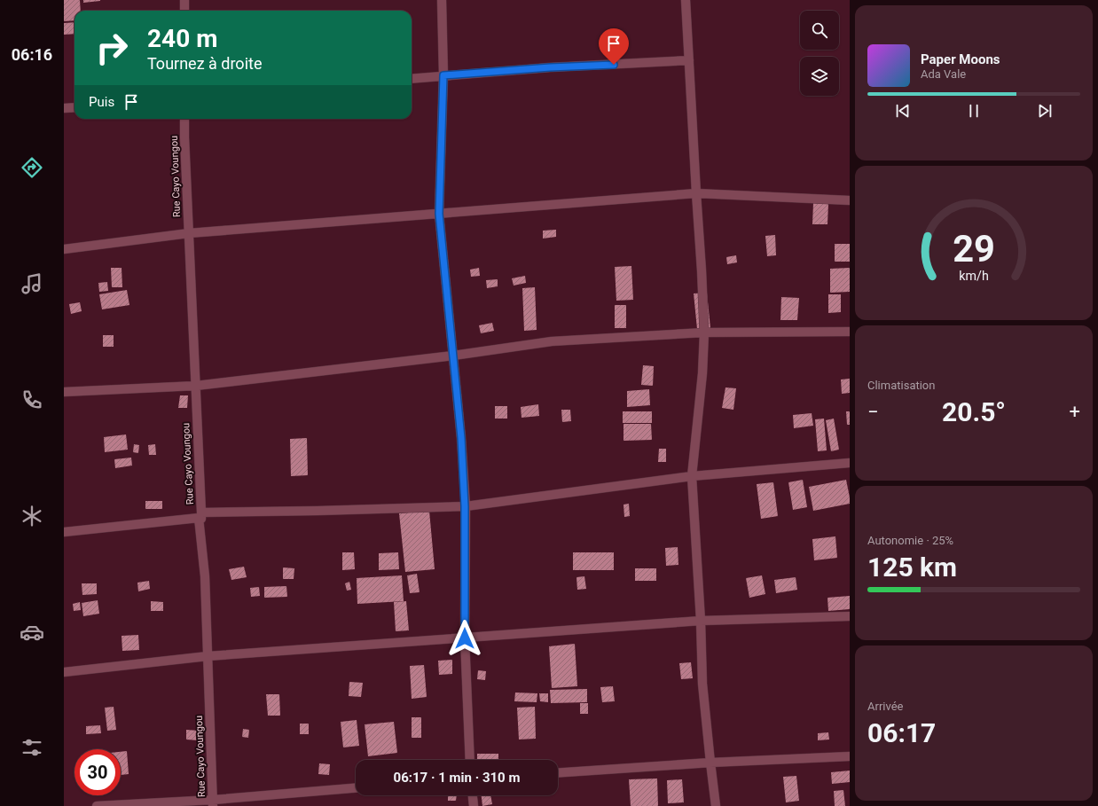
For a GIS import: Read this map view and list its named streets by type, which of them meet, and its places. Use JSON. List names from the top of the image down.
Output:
{
  "streets": {
    "street": ["Rue Cayo Voungou"]
  },
  "page": {
    "tabs": "06:16",
    "turn": ["240 m", "Tournez à droite"],
    "song": ["Paper Moons", "Ada Vale"],
    "then": "Puis",
    "tile": [
      "Climatisation",
      ["Autonomie · 25%", "125 km"],
      ["Arrivée", "06:17"]
    ],
    "heat": ["−", "20.5°", "+"],
    "limit": "30",
    "trip": "06:17 · 1 min · 310 m",
    "gauge": ["29", "km/h"]
  }
}
